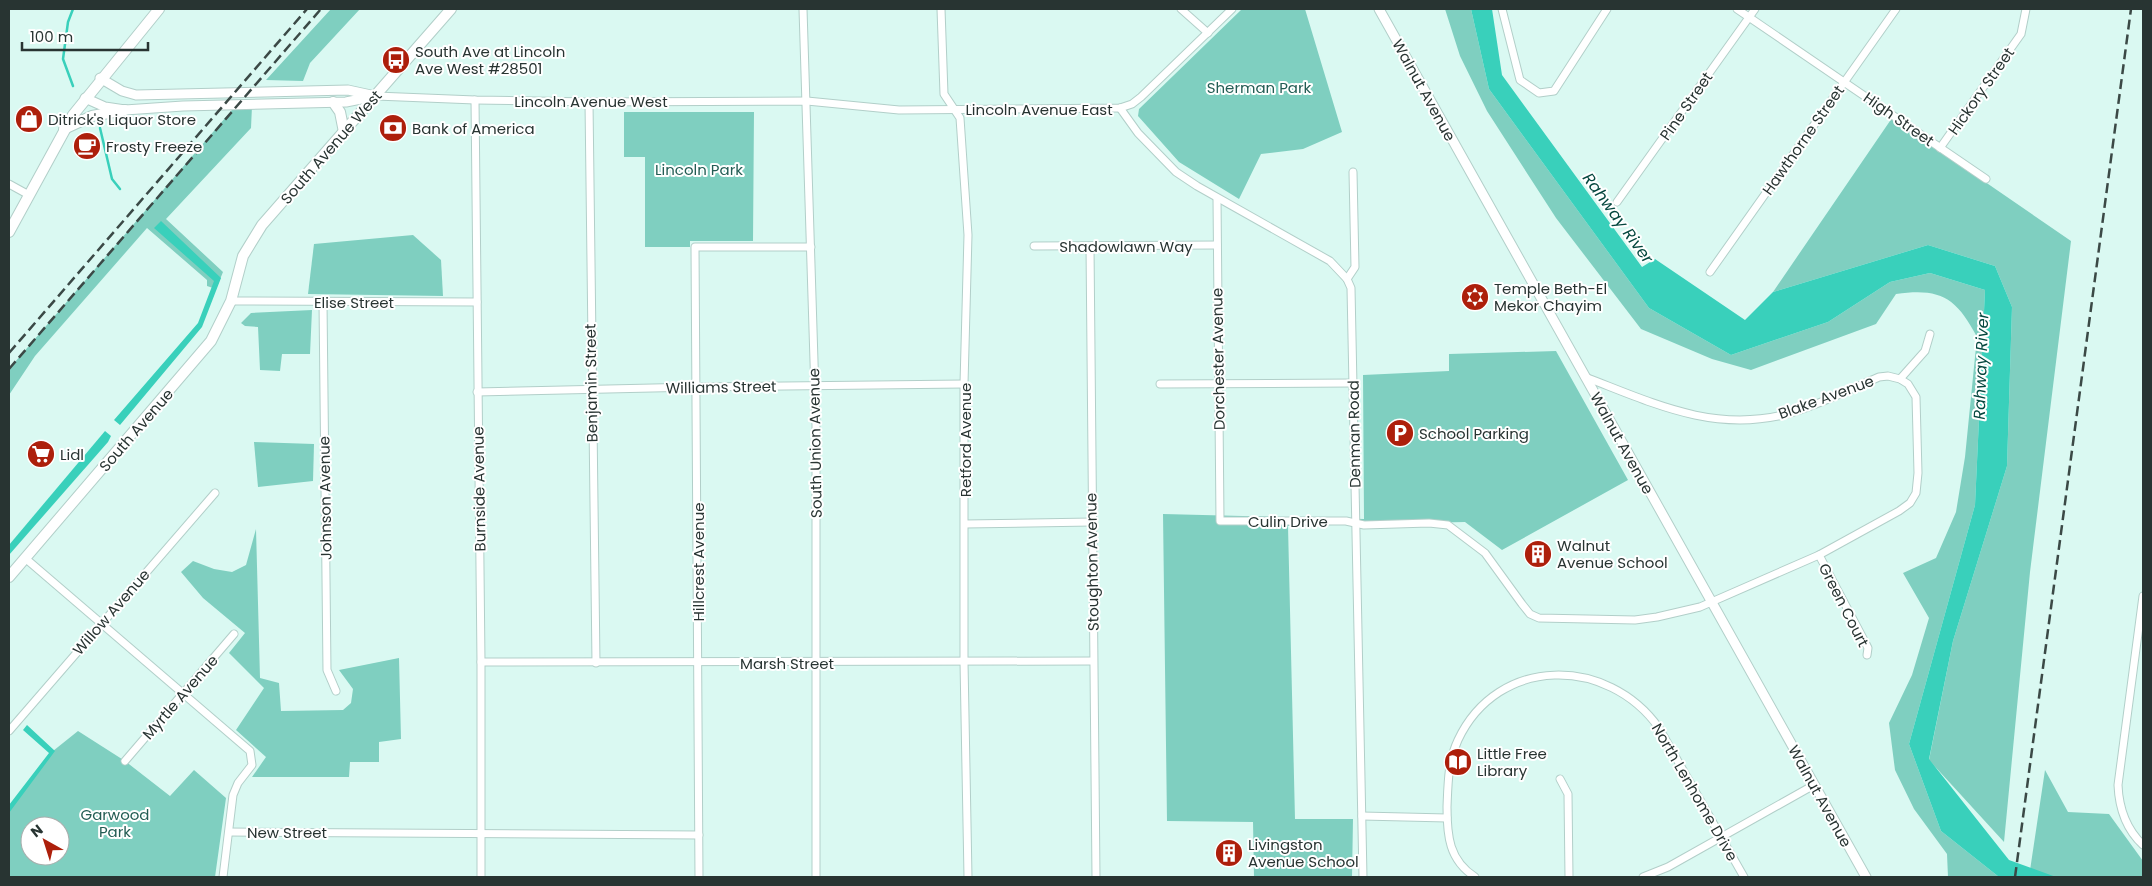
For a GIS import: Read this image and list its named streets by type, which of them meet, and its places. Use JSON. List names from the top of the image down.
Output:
{
  "streets": {
    "main road": ["South Avenue West", "South Avenue"],
    "street": [
      "Walnut Avenue",
      "Hickory Street",
      "Lincoln Avenue West",
      "Pine Street",
      "Lincoln Avenue East",
      "High Street",
      "Hawthorne Street",
      "Shadowlawn Way",
      "Elise Street",
      "Dorchester Avenue",
      "Benjamin Street",
      "Williams Street",
      "Blake Avenue",
      "Denman Road",
      "Retford Avenue",
      "South Union Avenue",
      "Burnside Avenue",
      "Johnson Avenue",
      "Culin Drive",
      "Hillcrest Avenue",
      "Stoughton Avenue",
      "Green Court",
      "Willow Avenue",
      "Marsh Street",
      "Myrtle Avenue",
      "North Lenhome Drive",
      "New Street"
    ]
  },
  "crossings": [
    ["Walnut Avenue", "Blake Avenue"],
    ["Walnut Avenue", "Culin Drive"],
    ["Hickory Street", "High Street"],
    ["Lincoln Avenue West", "Lincoln Avenue East"],
    ["Lincoln Avenue West", "South Avenue West"],
    ["Lincoln Avenue West", "Benjamin Street"],
    ["Lincoln Avenue West", "South Union Avenue"],
    ["Lincoln Avenue West", "Burnside Avenue"],
    ["Pine Street", "High Street"],
    ["Lincoln Avenue East", "Retford Avenue"],
    ["Lincoln Avenue East", "South Union Avenue"],
    ["High Street", "Hawthorne Street"],
    ["South Avenue West", "South Avenue"],
    ["Shadowlawn Way", "Dorchester Avenue"],
    ["Shadowlawn Way", "Stoughton Avenue"],
    ["Elise Street", "South Avenue"],
    ["Elise Street", "Burnside Avenue"],
    ["Elise Street", "Johnson Avenue"],
    ["Dorchester Avenue", "Culin Drive"],
    ["Benjamin Street", "Williams Street"],
    ["Benjamin Street", "Marsh Street"],
    ["Williams Street", "Retford Avenue"],
    ["Williams Street", "South Union Avenue"],
    ["Williams Street", "Burnside Avenue"],
    ["Williams Street", "Hillcrest Avenue"],
    ["South Avenue", "New Street"],
    ["Denman Road", "Culin Drive"],
    ["Retford Avenue", "Marsh Street"],
    ["South Union Avenue", "Hillcrest Avenue"],
    ["South Union Avenue", "Marsh Street"],
    ["Burnside Avenue", "Marsh Street"],
    ["Burnside Avenue", "New Street"],
    ["Hillcrest Avenue", "Marsh Street"],
    ["Hillcrest Avenue", "New Street"],
    ["Stoughton Avenue", "Marsh Street"],
    ["Willow Avenue", "New Street"],
    ["Myrtle Avenue", "New Street"]
  ],
  "water": ["Rahway River"],
  "parks": ["Sherman Park", "Lincoln Park", "Garwood Park"],
  "places": {
    "bus stop": ["South Ave at Lincoln Ave West #28501"],
    "shop": ["Ditrick's Liquor Store"],
    "bank": ["Bank of America"],
    "cafe": ["Frosty Freeze"],
    "synagogue": ["Temple Beth-El Mekor Chayim"],
    "parking": ["School Parking"],
    "supermarket": ["Lidl"],
    "building": ["Walnut Avenue School", "Livingston Avenue School"],
    "library": ["Little Free Library"]
  },
  "scale_bar": "100 m",
  "north": "top left"
}
